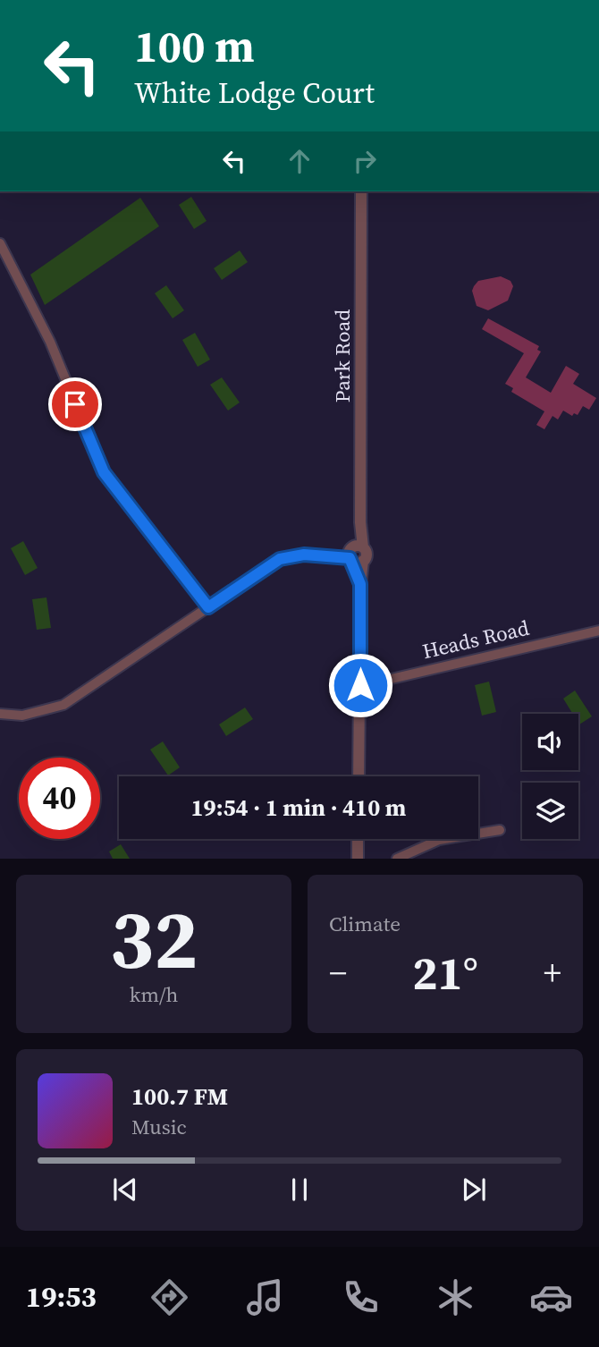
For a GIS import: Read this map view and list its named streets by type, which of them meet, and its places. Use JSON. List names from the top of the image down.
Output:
{
  "streets": {
    "street": ["Park Road", "Heads Road"]
  },
  "page": {
    "turn": ["100 m", "White Lodge Court"],
    "limit": "40",
    "trip": "19:54 · 1 min · 410 m",
    "tile": [
      ["32", "km/h"],
      "Climate"
    ],
    "heat": ["−", "21°", "+"],
    "song": ["100.7 FM", "Music"],
    "tabs": "19:53"
  }
}
